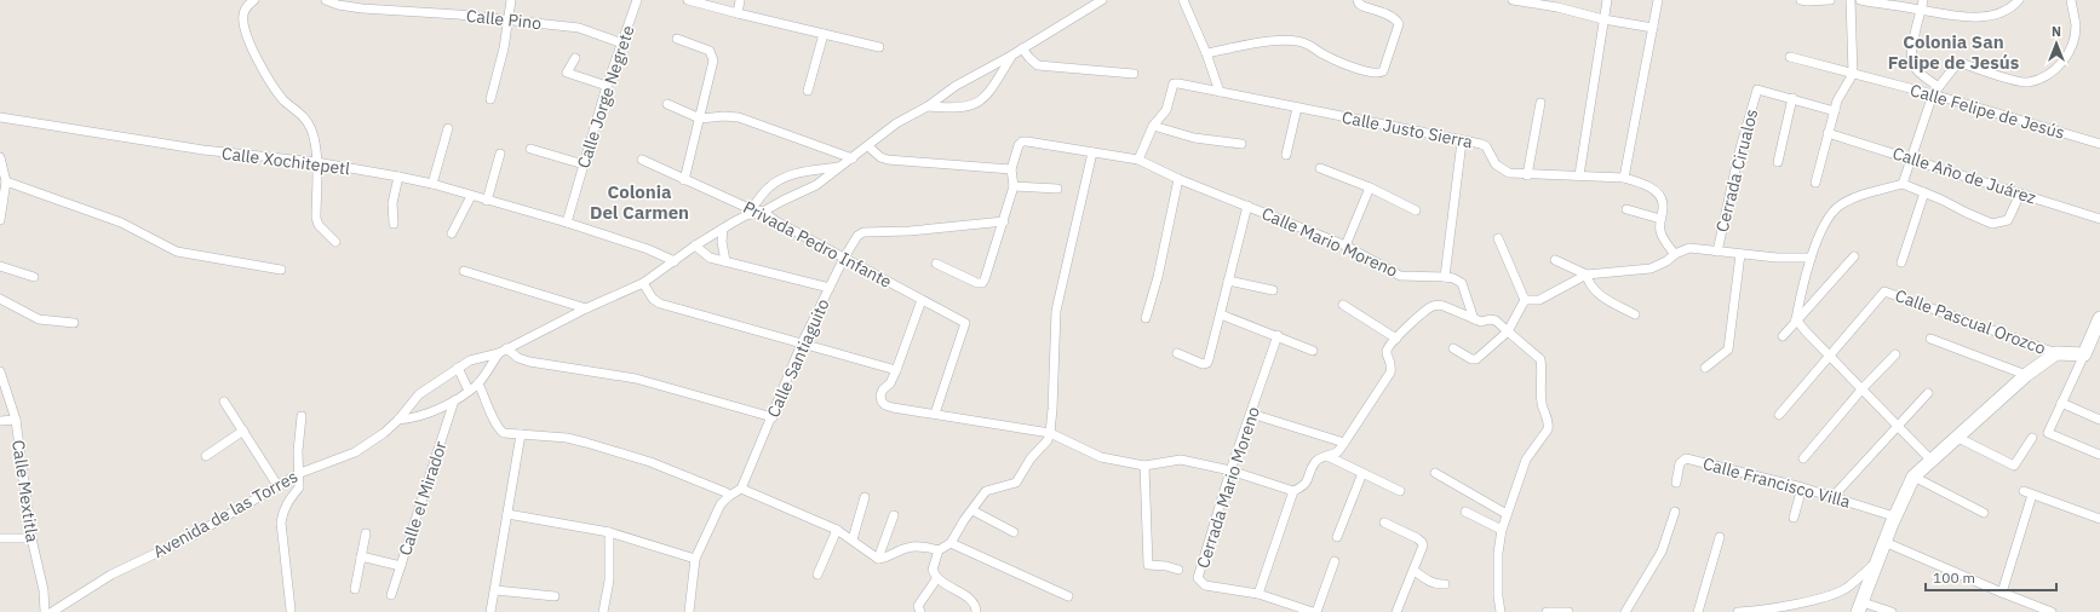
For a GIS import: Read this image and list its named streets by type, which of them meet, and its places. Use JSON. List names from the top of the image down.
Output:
{
  "streets": {
    "street": [
      "Calle Pino",
      "Calle Jorge Negrete",
      "Calle Felipe de Jesús",
      "Calle Justo Sierra",
      "Calle Xochitepetl",
      "Cerrada Cirualos",
      "Calle Año de Juárez",
      "Calle Mario Moreno",
      "Privada Pedro Infante",
      "Calle Pascual Orozco",
      "Calle Santiaguito",
      "Calle Francisco Villa",
      "Cerrada Mario Moreno",
      "Calle Mextitla",
      "Calle el Mirador",
      "Avenida de las Torres"
    ]
  },
  "crossings": [
    ["Calle Pino", "Calle Jorge Negrete"],
    ["Calle Jorge Negrete", "Calle Xochitepetl"],
    ["Privada Pedro Infante", "Calle Santiaguito"],
    ["Privada Pedro Infante", "Avenida de las Torres"],
    ["Calle el Mirador", "Avenida de las Torres"]
  ],
  "districts": ["Colonia San Felipe de Jesús", "Colonia Del Carmen"],
  "scale_bar": "100 m",
  "north": "top"
}
